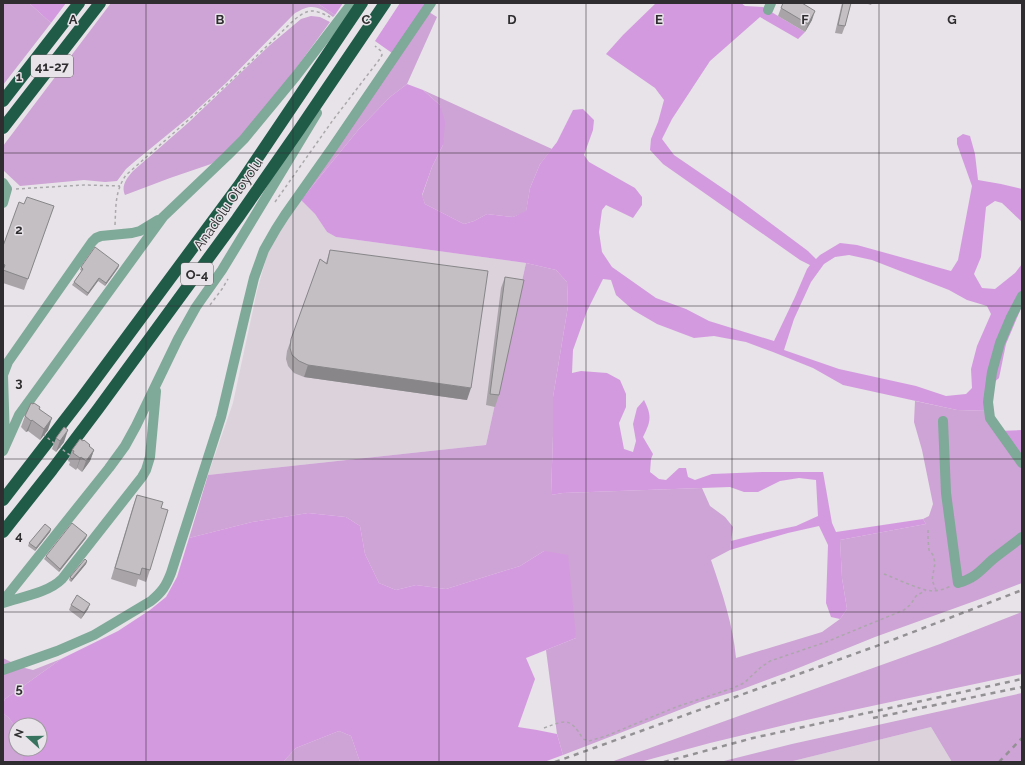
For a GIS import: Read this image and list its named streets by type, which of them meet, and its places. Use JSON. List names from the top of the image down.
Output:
{
  "streets": {
    "highway": ["41-27", "Anadolu Otoyolu", "O-4"]
  },
  "north": "left",
  "grid": {
    "columns": [
      "A",
      "B",
      "C",
      "D",
      "E",
      "F",
      "G"
    ],
    "rows": [
      "1",
      "2",
      "3",
      "4",
      "5"
    ]
  }
}
